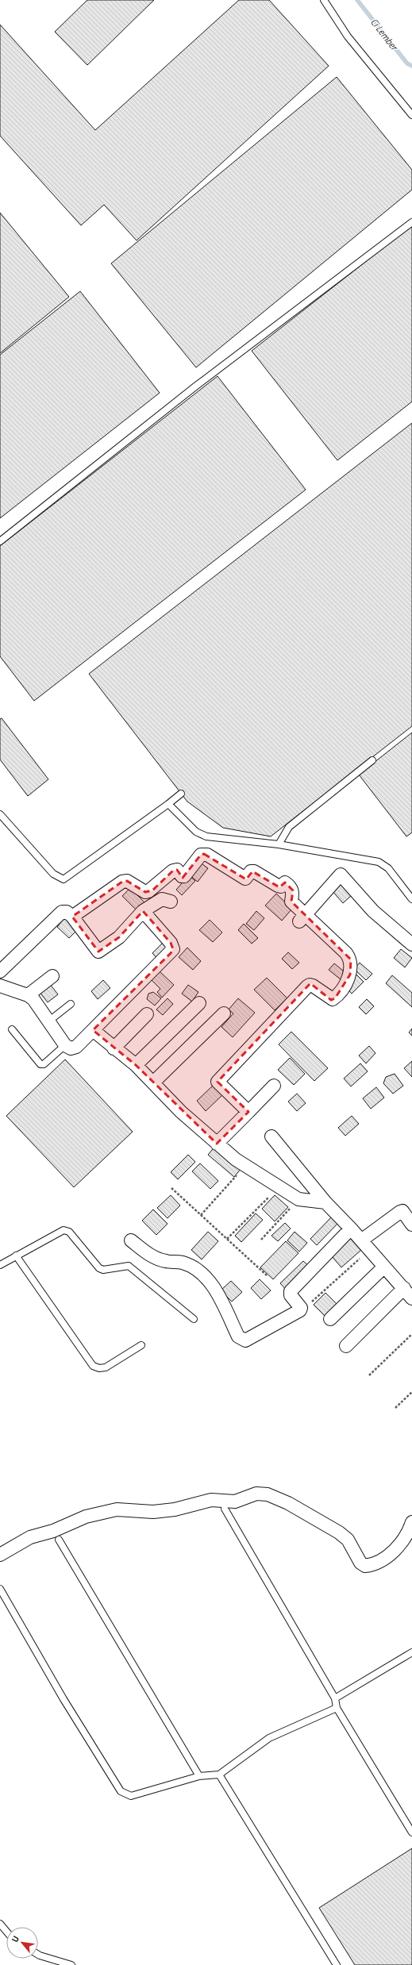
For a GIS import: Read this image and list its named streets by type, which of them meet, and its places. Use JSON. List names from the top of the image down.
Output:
{
  "water": ["Ci Lember"],
  "north": "top left"
}
